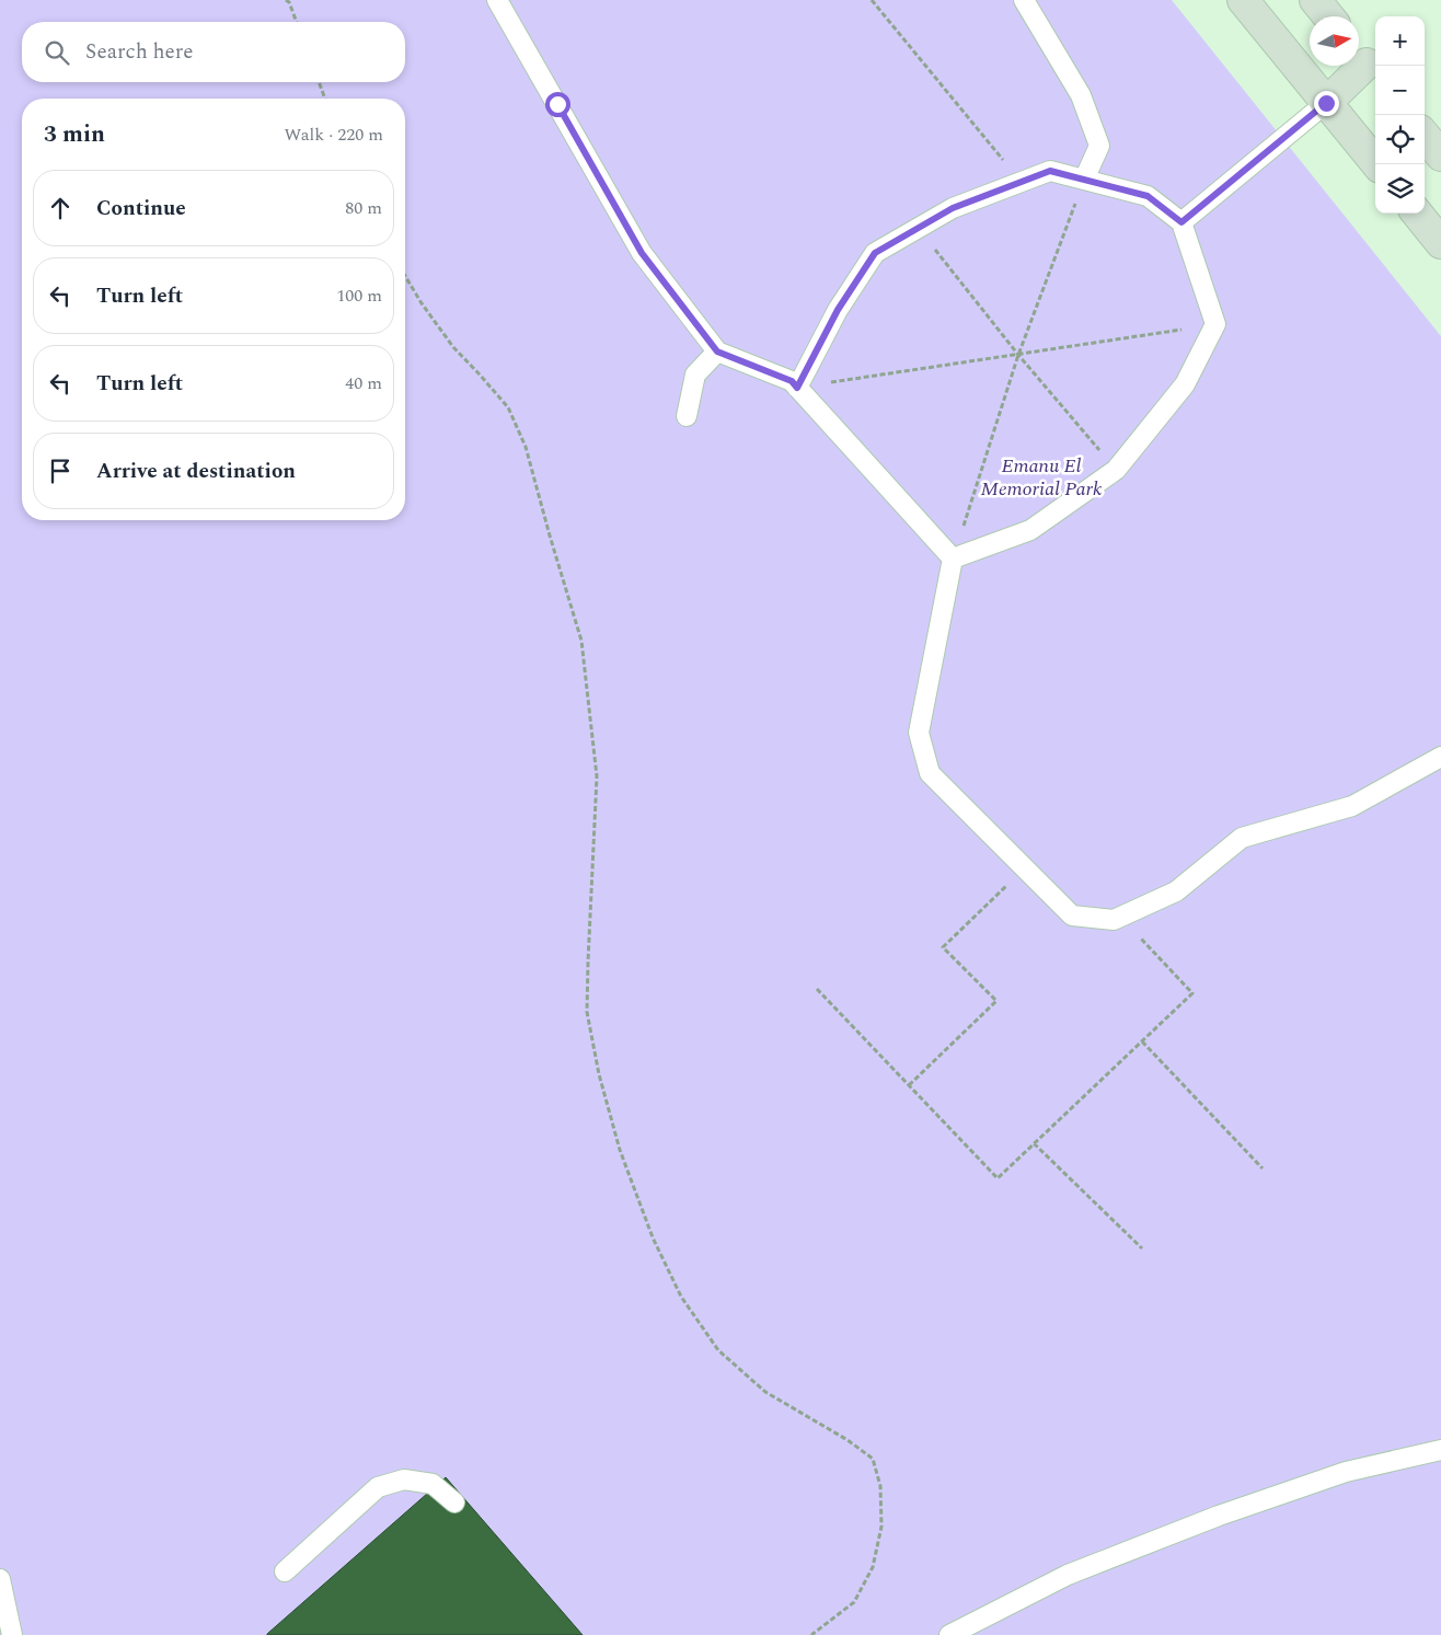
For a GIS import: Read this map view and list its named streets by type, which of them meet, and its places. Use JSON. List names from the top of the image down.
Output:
{
  "parks": ["Emanu El Memorial Park"],
  "north": "right",
  "page": {
    "map_buttons": ["+", "−"],
    "search": "Search here",
    "heading": ["3 min", "Walk · 220 m"],
    "list": [
      ["Continue", "80 m"],
      ["Turn left", "100 m"],
      ["Turn left", "40 m"],
      "Arrive at destination"
    ]
  }
}
